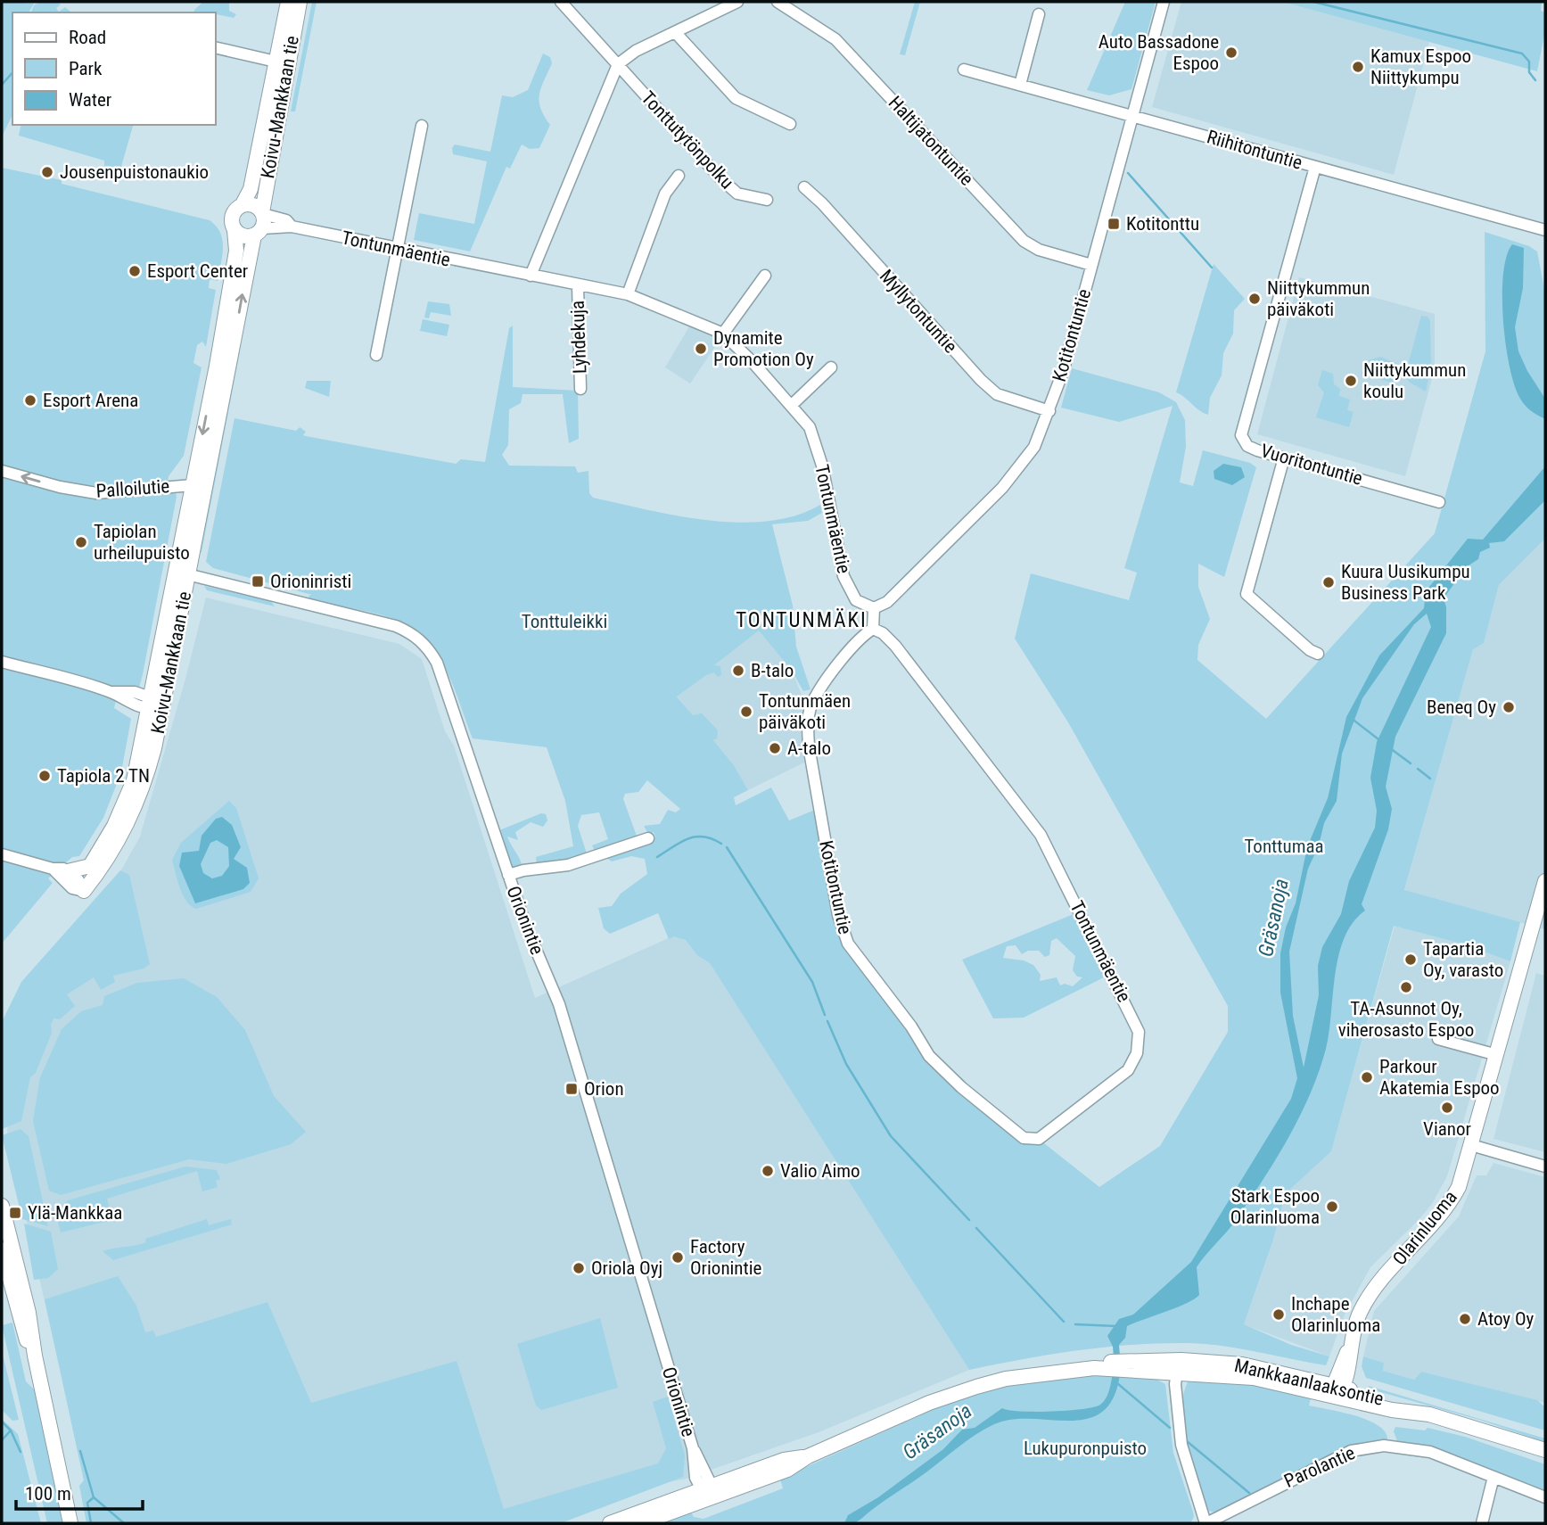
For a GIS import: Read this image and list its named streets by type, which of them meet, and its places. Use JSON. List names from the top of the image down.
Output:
{
  "streets": {
    "main road": ["Koivu-Mankkaan tie", "Olarinluoma", "Mankkaanlaaksontie"],
    "street": [
      "Tonttutytönpolku",
      "Haltijatontuntie",
      "Riihitontuntie",
      "Tontunmäentie",
      "Myllytontuntie",
      "Kotitontuntie",
      "Lyhdekuja",
      "Vuoritontuntie",
      "Palloilutie",
      "Orionintie",
      "Parolantie"
    ]
  },
  "crossings": [
    ["Koivu-Mankkaan tie", "Tontunmäentie"],
    ["Koivu-Mankkaan tie", "Palloilutie"],
    ["Koivu-Mankkaan tie", "Orionintie"],
    ["Haltijatontuntie", "Kotitontuntie"],
    ["Riihitontuntie", "Kotitontuntie"],
    ["Riihitontuntie", "Vuoritontuntie"],
    ["Tontunmäentie", "Kotitontuntie"],
    ["Tontunmäentie", "Lyhdekuja"],
    ["Myllytontuntie", "Kotitontuntie"],
    ["Orionintie", "Mankkaanlaaksontie"],
    ["Olarinluoma", "Mankkaanlaaksontie"]
  ],
  "one_way": ["Palloilutie"],
  "districts": ["TONTUNMÄKI"],
  "water": ["Gräsanoja"],
  "parks": ["Tonttuleikki", "Tonttumaa", "Lukupuronpuisto"],
  "places": {
    "other": [
      "Auto Bassadone Espoo",
      "Kamux Espoo Niittykumpu",
      "Jousenpuistonaukio",
      "Esport Center",
      "Niittykummun päiväkoti",
      "Dynamite Promotion Oy",
      "Niittykummun koulu",
      "Esport Arena",
      "Tapiolan urheilupuisto",
      "Kuura Uusikumpu Business Park",
      "B-talo",
      "Beneq Oy",
      "Tontunmäen päiväkoti",
      "A-talo",
      "Tapiola 2 TN",
      "Tapartia Oy, varasto",
      "TA-Asunnot Oy, viherosasto Espoo",
      "Parkour Akatemia Espoo",
      "Vianor",
      "Valio Aimo",
      "Stark Espoo Olarinluoma",
      "Factory Orionintie",
      "Oriola Oyj",
      "Inchape Olarinluoma",
      "Atoy Oy"
    ],
    "transit": [
      "Kotitonttu",
      "Orioninristi",
      "Orion",
      "Ylä-Mankkaa"
    ]
  },
  "legend": ["Road", "Park", "Water"],
  "scale_bar": "100 m"
}
